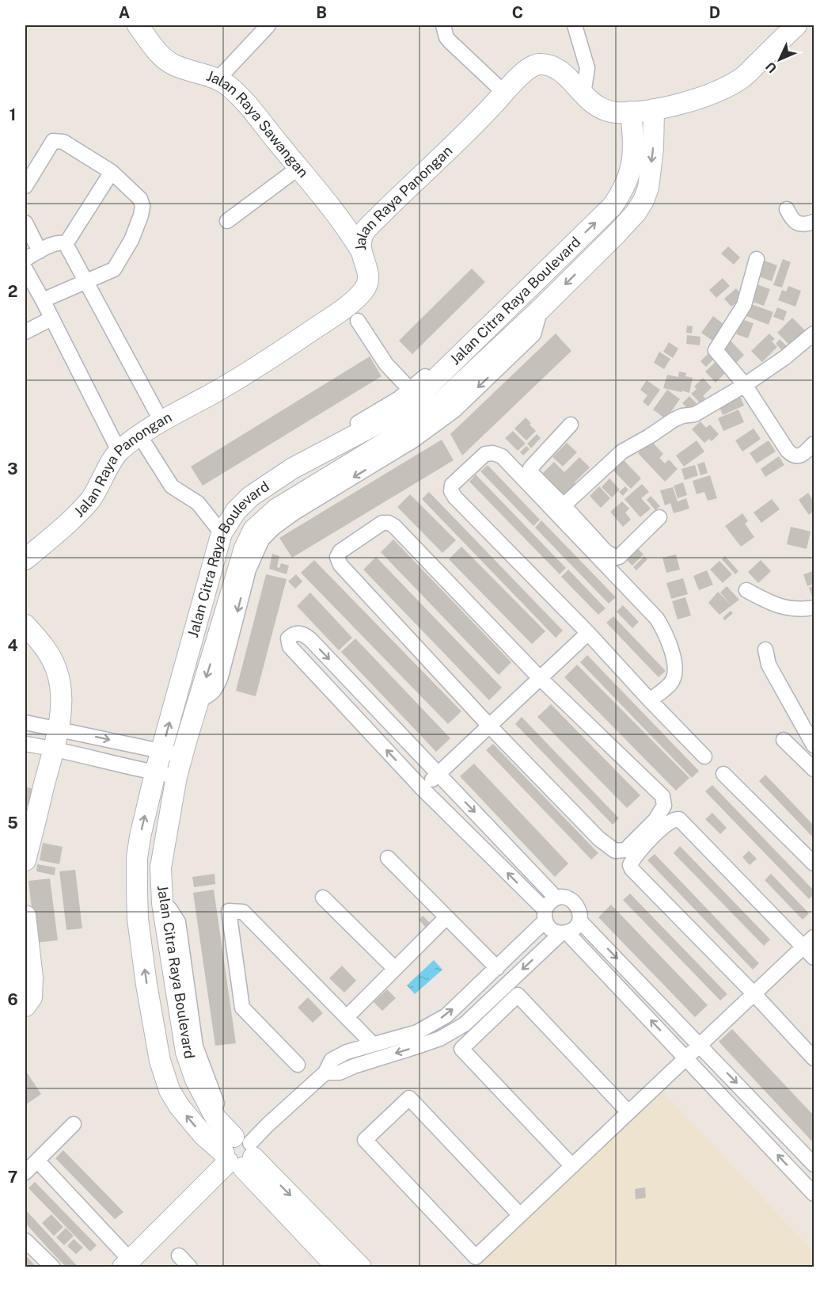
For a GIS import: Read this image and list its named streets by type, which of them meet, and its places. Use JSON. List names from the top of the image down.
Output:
{
  "streets": {
    "main road": ["Jalan Raya Sawangan", "Jalan Raya Panongan", "Jalan Citra Raya Boulevard"]
  },
  "crossings": [
    ["Jalan Raya Sawangan", "Jalan Raya Panongan"],
    ["Jalan Raya Panongan", "Jalan Citra Raya Boulevard"]
  ],
  "north": "bottom left",
  "grid": {
    "columns": [
      "A",
      "B",
      "C",
      "D"
    ],
    "rows": [
      "1",
      "2",
      "3",
      "4",
      "5",
      "6",
      "7"
    ]
  }
}
